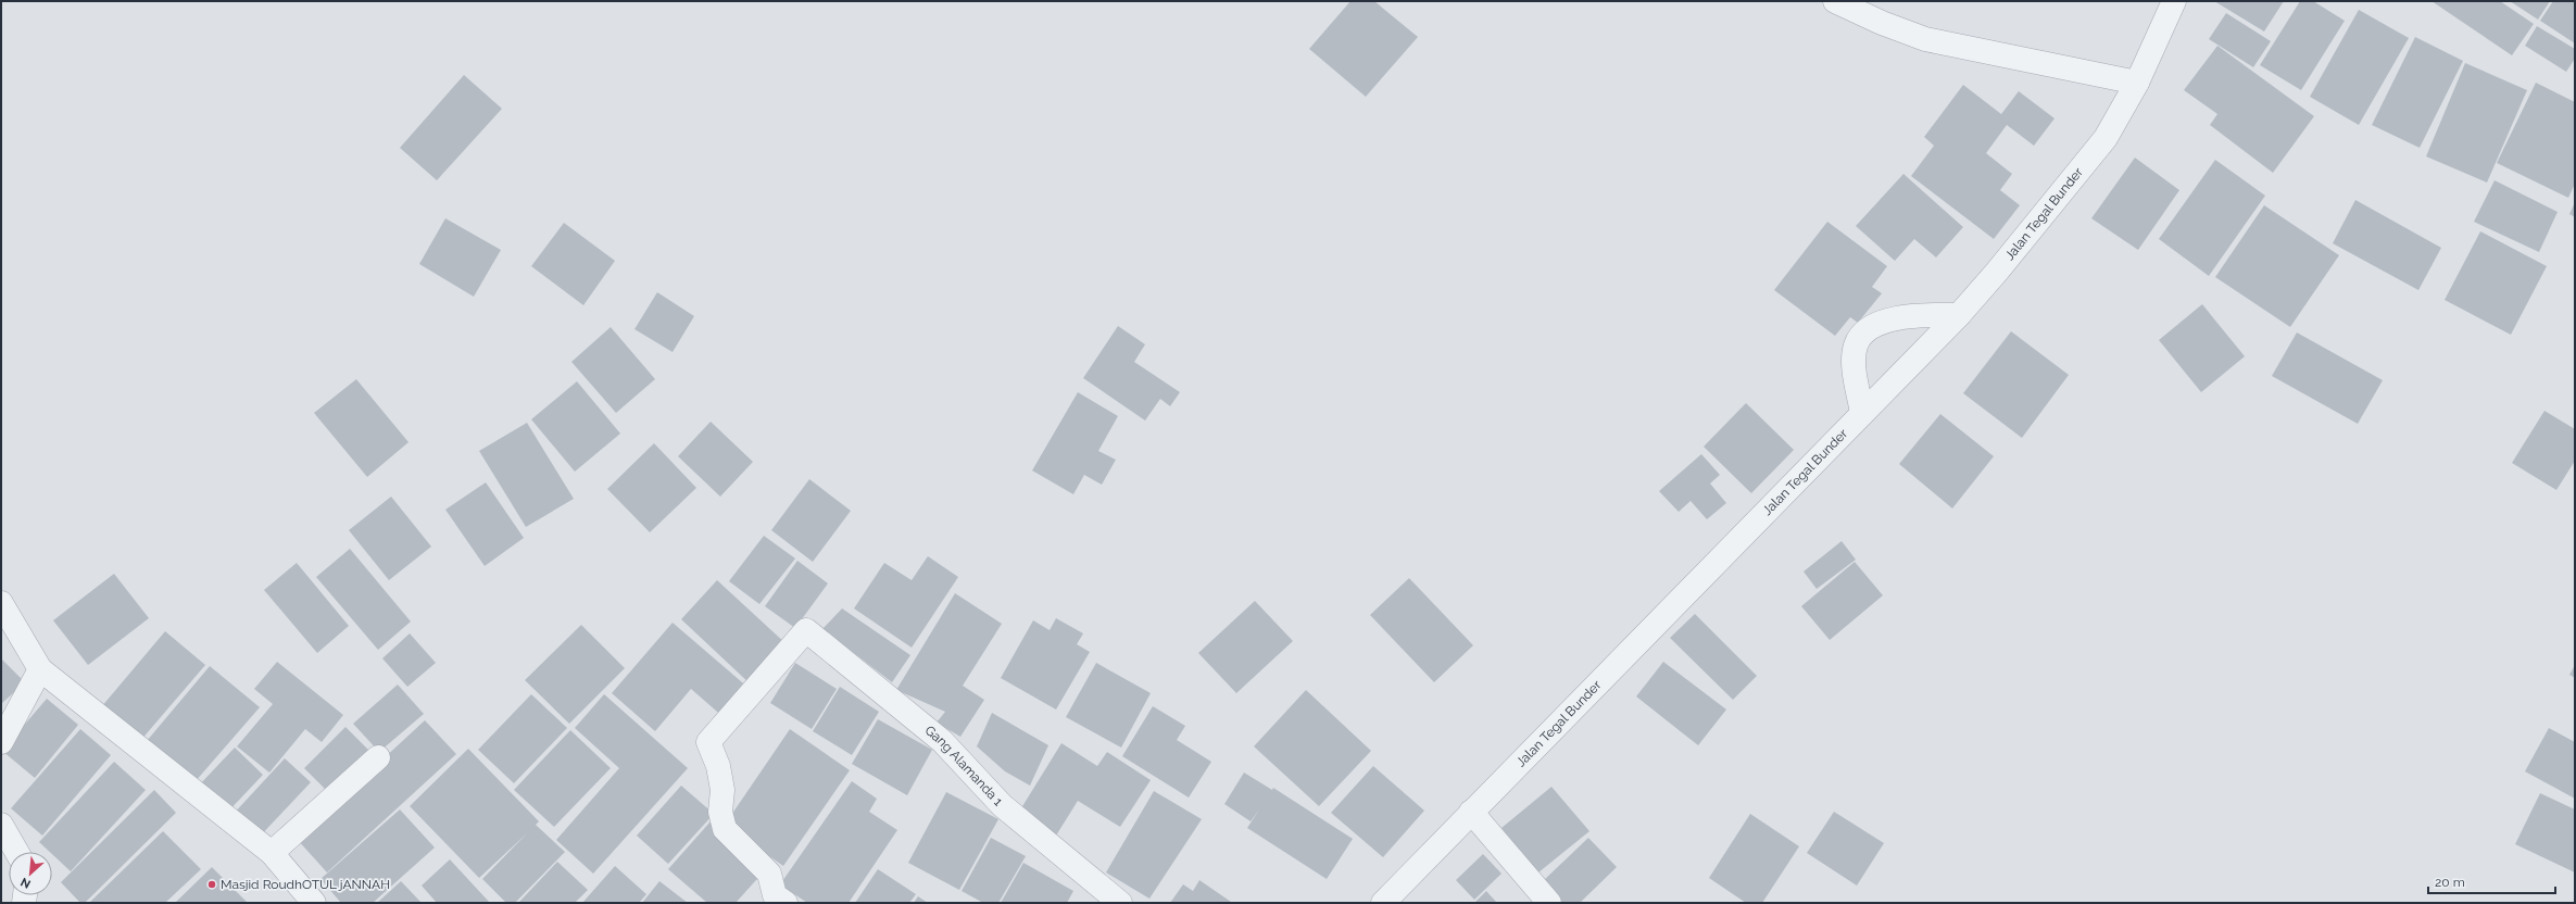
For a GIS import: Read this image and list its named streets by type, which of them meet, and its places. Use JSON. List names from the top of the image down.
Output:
{
  "streets": {
    "street": ["Jalan Tegal Bunder", "Gang Alamanda 1"]
  },
  "places": ["Masjid RoudhOTUL jANNAH"],
  "scale_bar": "20 m",
  "north": "bottom left"
}
